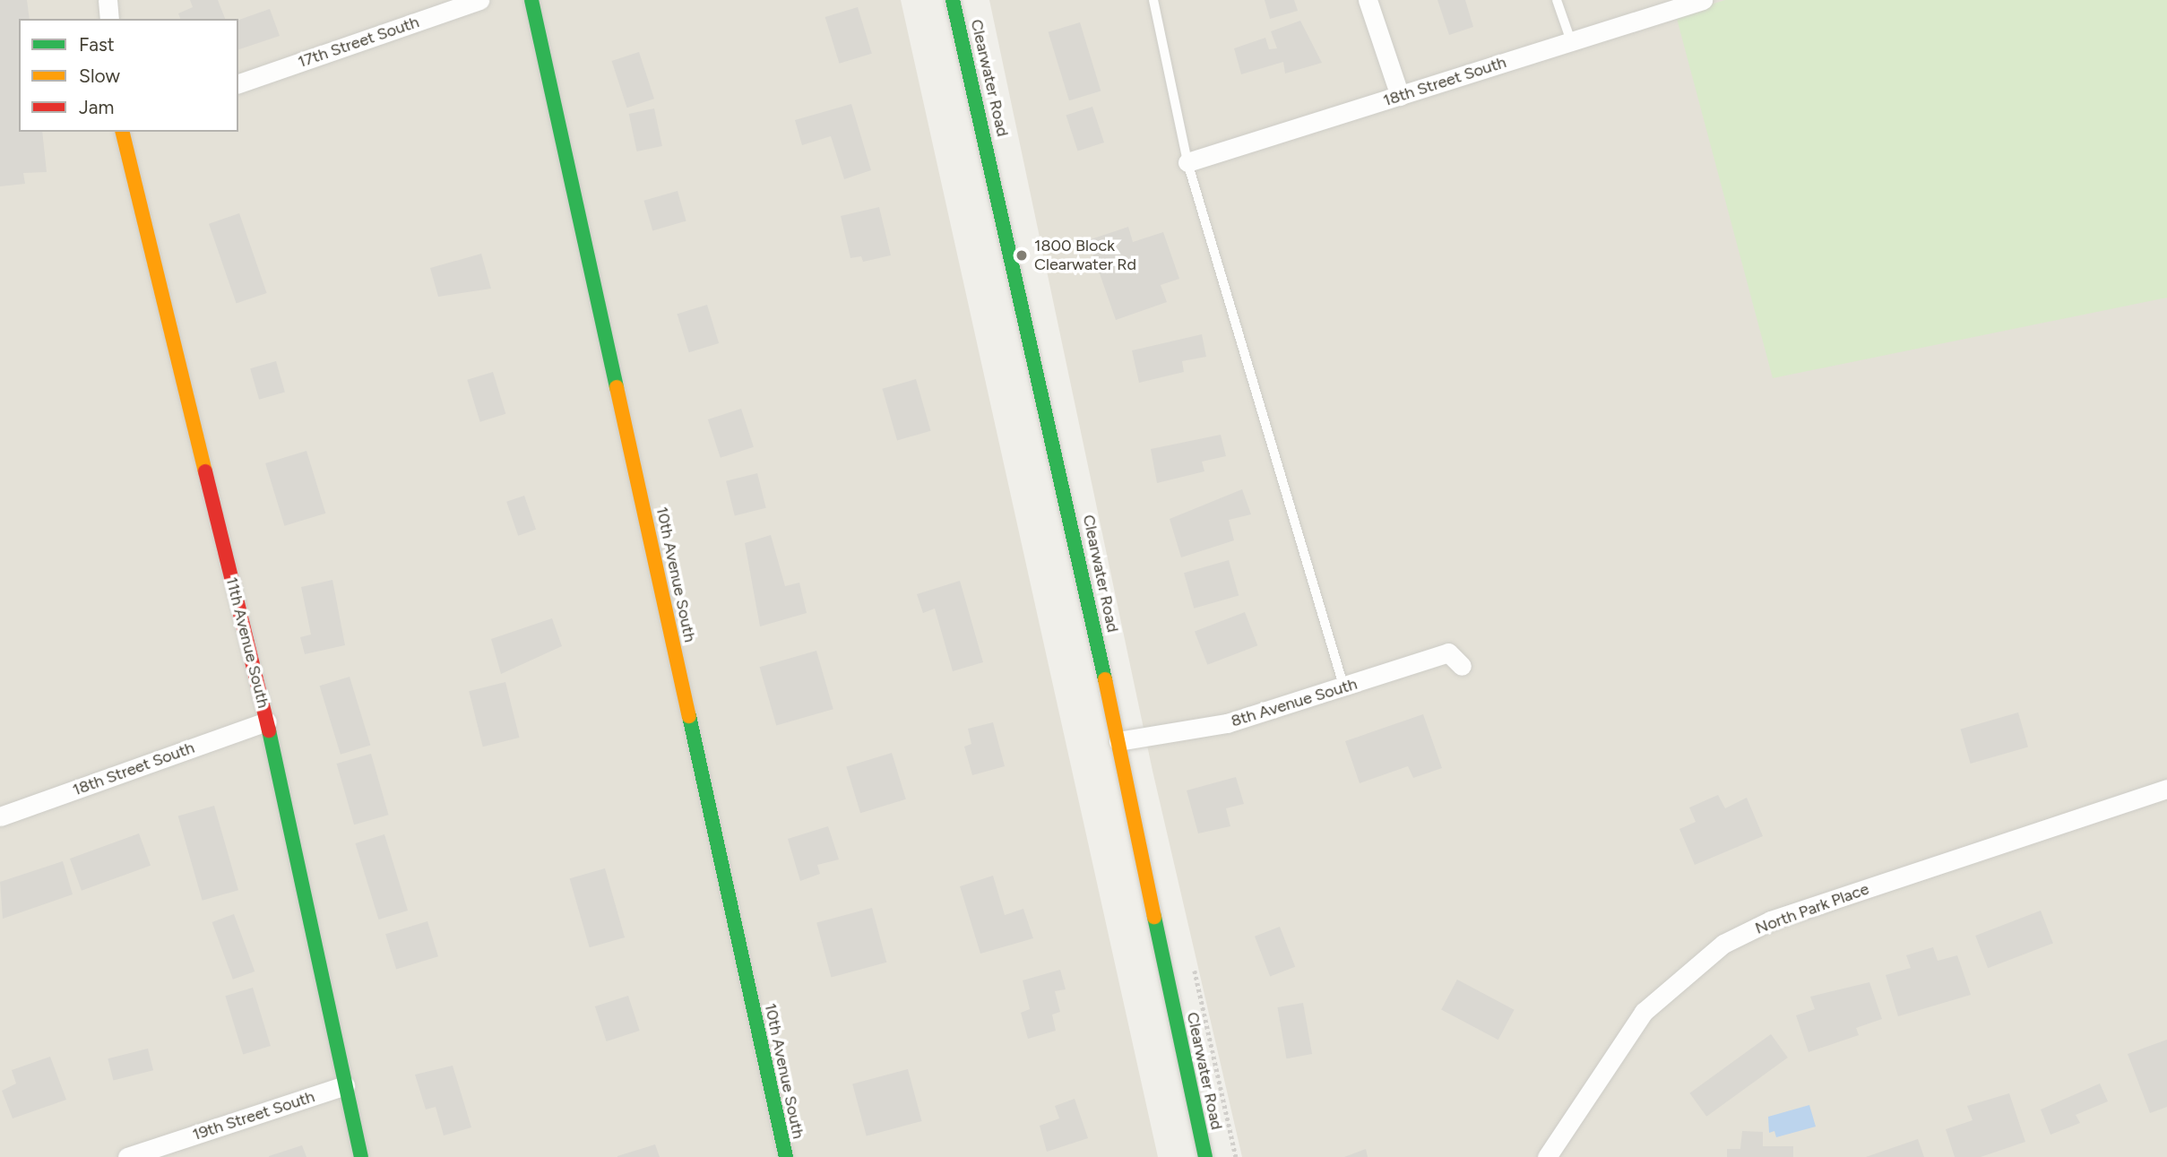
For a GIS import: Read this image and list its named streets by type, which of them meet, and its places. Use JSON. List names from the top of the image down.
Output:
{
  "streets": {
    "street": [
      "17th Street South",
      "Clearwater Road",
      "18th Street South",
      "10th Avenue South",
      "11th Avenue South",
      "8th Avenue South",
      "North Park Place",
      "19th Street South"
    ]
  },
  "crossings": [
    ["Clearwater Road", "8th Avenue South"],
    ["18th Street South", "11th Avenue South"],
    ["11th Avenue South", "19th Street South"]
  ],
  "places": ["1800 Block Clearwater Rd"],
  "legend": ["Fast", "Slow", "Jam"]
}
